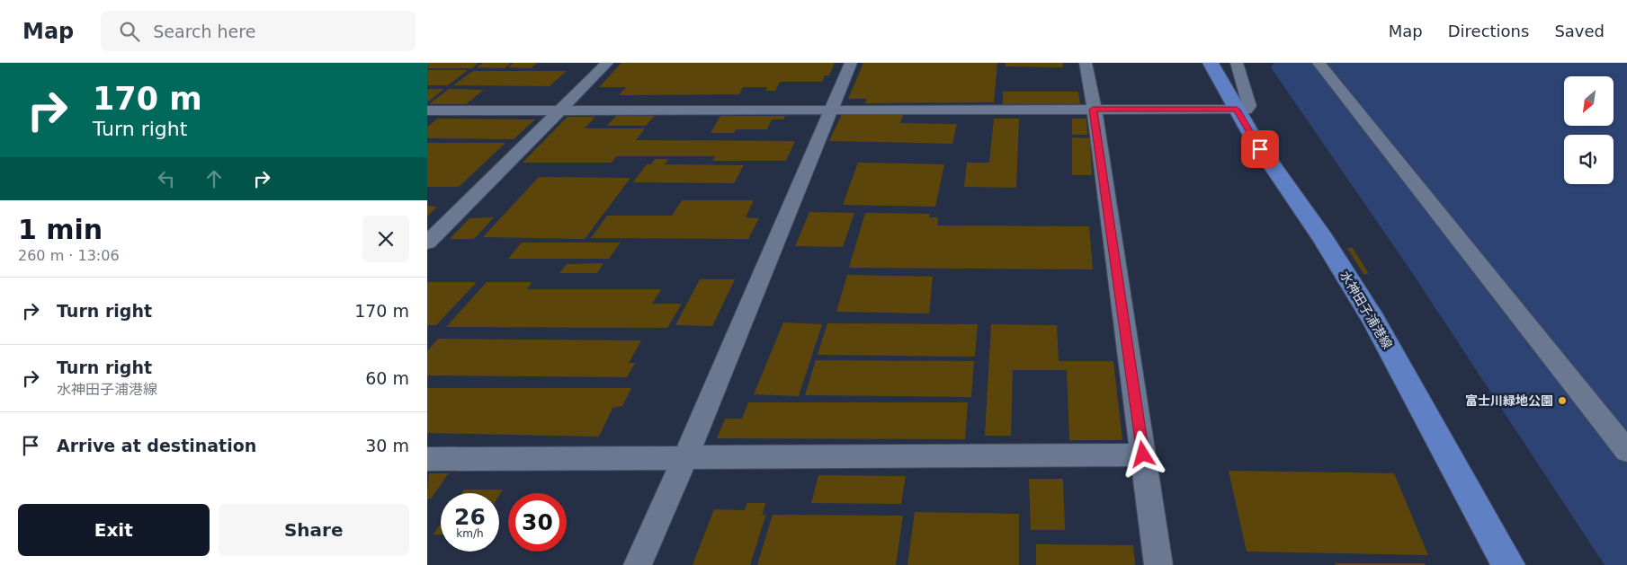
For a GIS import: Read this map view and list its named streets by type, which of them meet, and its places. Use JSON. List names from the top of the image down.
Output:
{
  "streets": {
    "main road": ["水神田子浦港線"]
  },
  "places": ["富士川緑地公園"],
  "north": "bottom left",
  "page": {
    "header": "Map",
    "search": "Search here",
    "nav": ["Map", "Directions", "Saved"],
    "turn": ["170 m", "Turn right"],
    "heading": ["1 min", "260 m · 13:06"],
    "list": [
      {
        "name": "Turn right",
        "value": "170 m"
      },
      {
        "name": "Turn right",
        "note": "水神田子浦港線",
        "value": "60 m"
      },
      {
        "name": "Arrive at destination",
        "value": "30 m"
      }
    ],
    "speed": "26 km/h",
    "limit": "30",
    "buttons": ["Exit", "Share"]
  }
}
